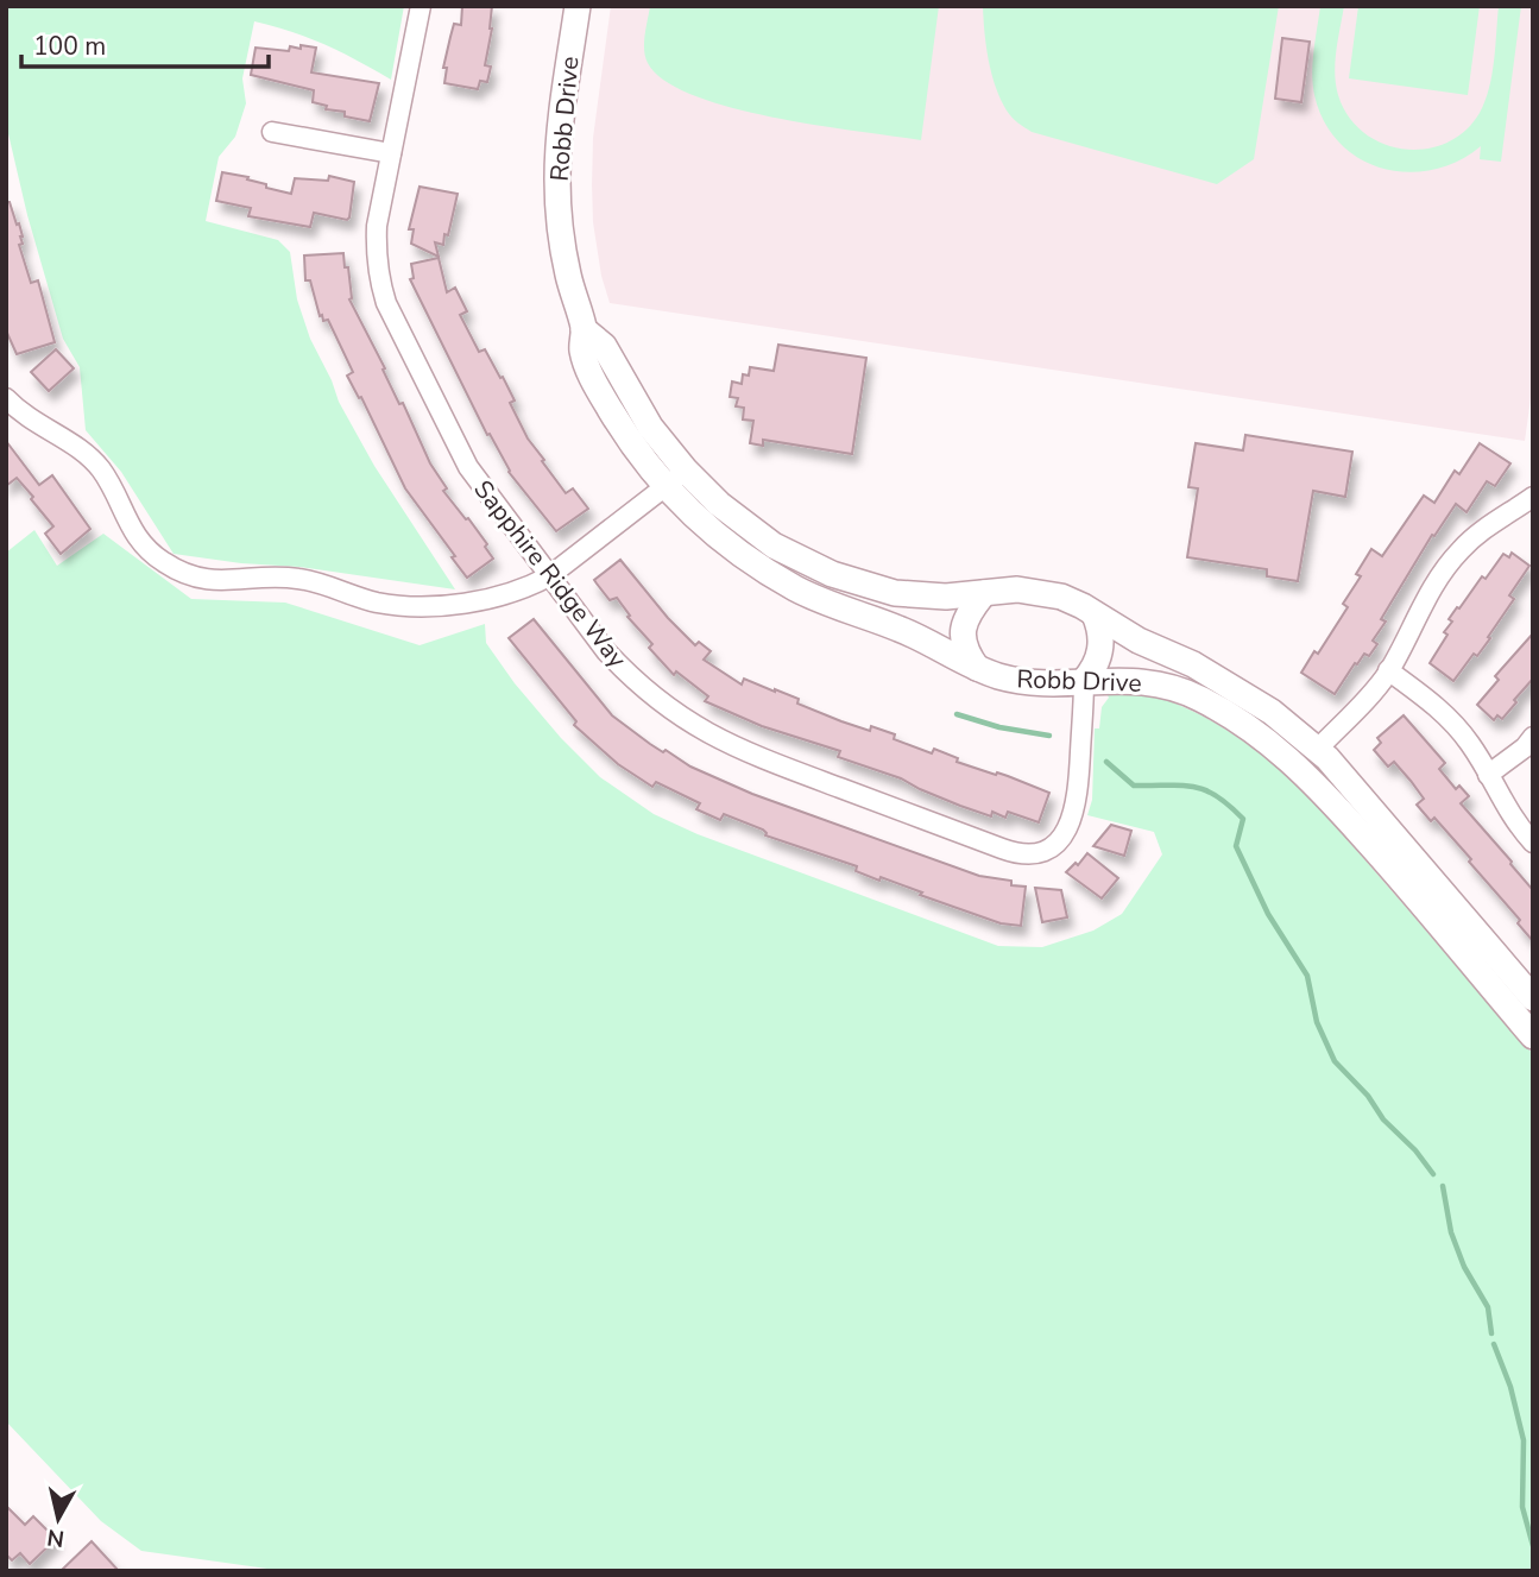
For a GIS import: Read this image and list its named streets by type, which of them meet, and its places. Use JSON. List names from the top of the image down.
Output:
{
  "streets": {
    "street": ["Robb Drive", "Sapphire Ridge Way"]
  },
  "crossings": [
    ["Robb Drive", "Sapphire Ridge Way"]
  ],
  "scale_bar": "100 m",
  "north": "bottom"
}
